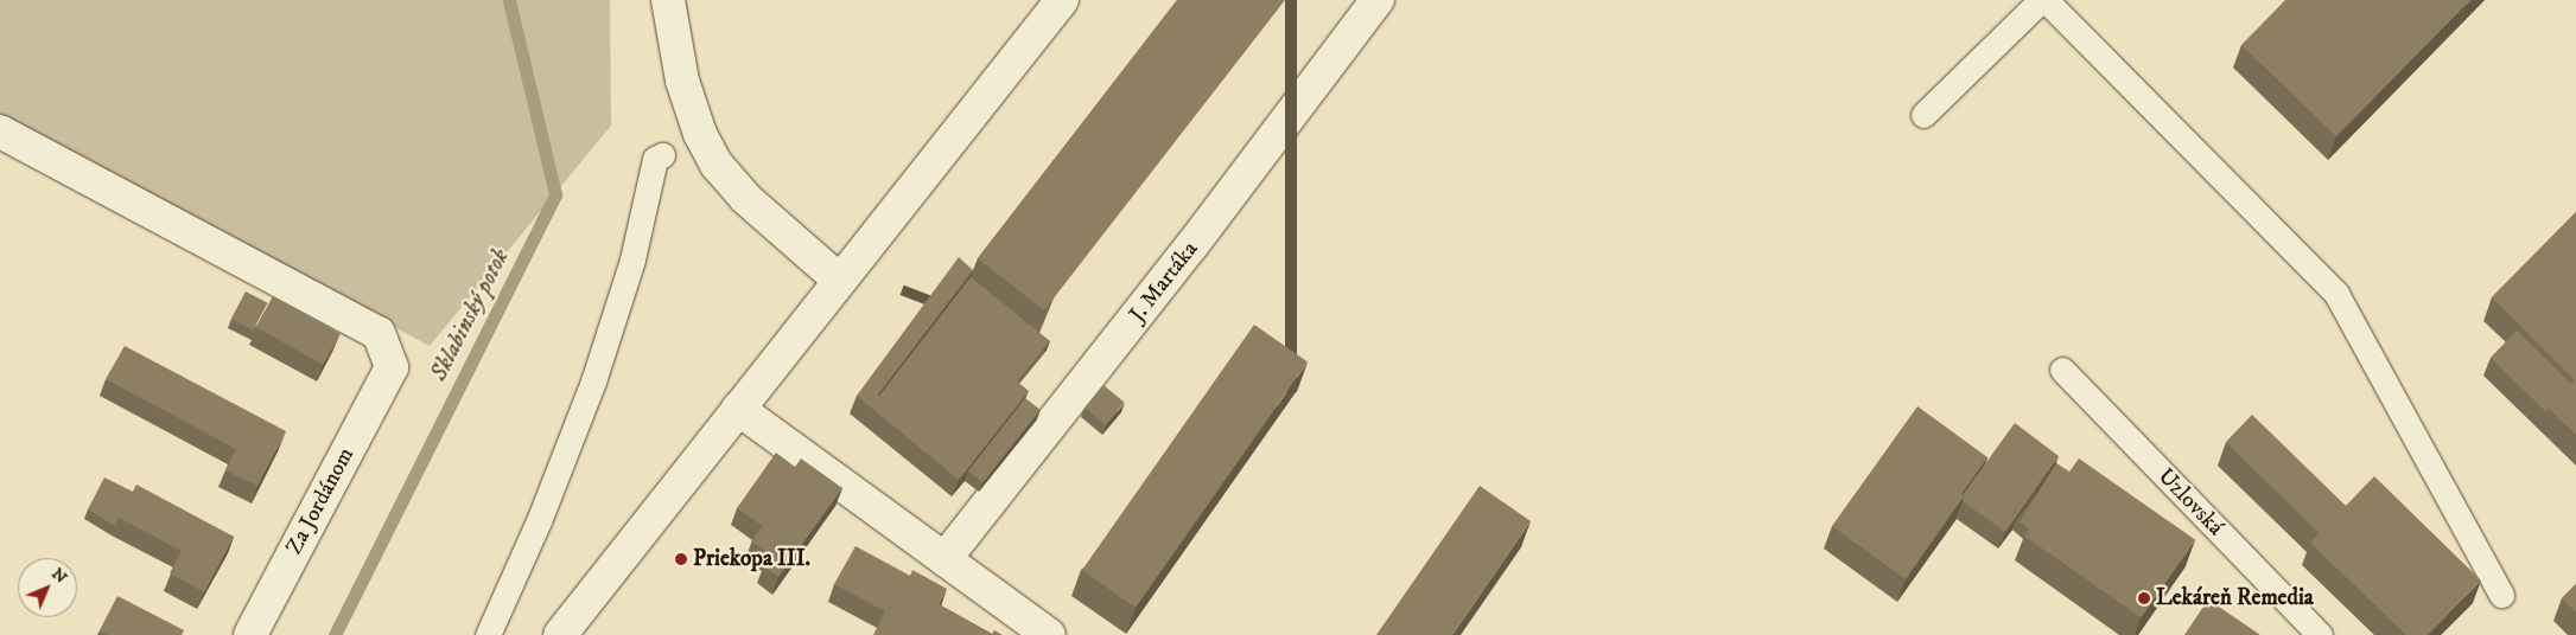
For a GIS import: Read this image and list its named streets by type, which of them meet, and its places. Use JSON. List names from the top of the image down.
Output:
{
  "streets": {
    "street": ["J. Martáka", "Za Jordánom"],
    "lane": ["Uzlovská"]
  },
  "water": ["Sklabinský potok"],
  "places": ["Priekopa III.", "Lekáreň Remedia"],
  "north": "top right"
}
